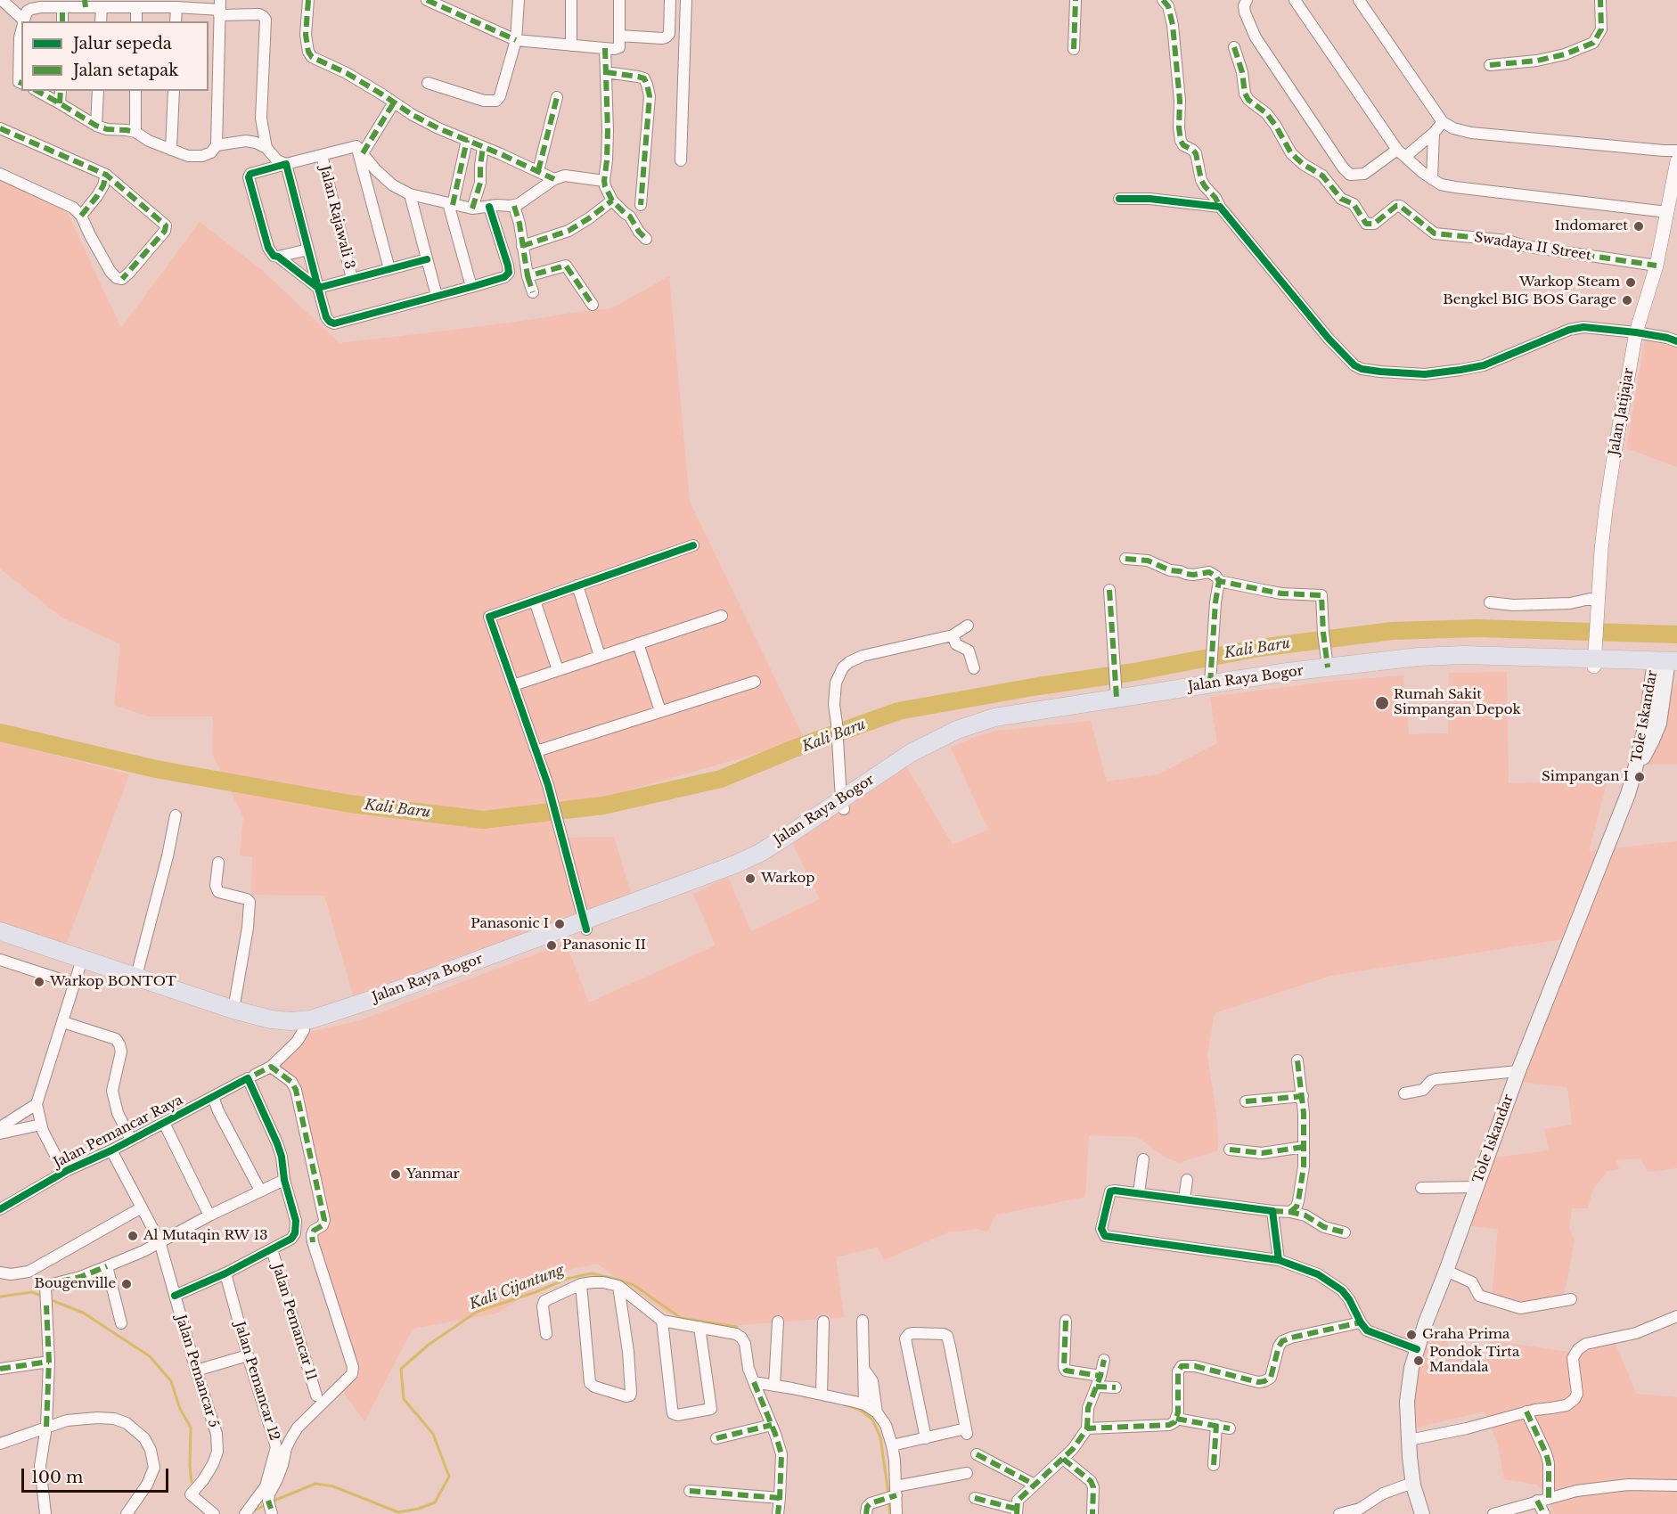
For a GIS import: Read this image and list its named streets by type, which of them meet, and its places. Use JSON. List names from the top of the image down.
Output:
{
  "streets": {
    "highway": ["Jalan Raya Bogor"],
    "main road": ["Tole Iskandar"],
    "street": [
      "Jalan Rajawali 3",
      "Swadaya II Street",
      "Jalan Jatijajar",
      "Jalan Pemancar Raya",
      "Jalan Pemancar 11",
      "Jalan Pemancar 5",
      "Jalan Pemancar 12"
    ]
  },
  "crossings": [
    ["Swadaya II Street", "Jalan Jatijajar"],
    ["Jalan Jatijajar", "Jalan Raya Bogor"],
    ["Jalan Raya Bogor", "Tole Iskandar"],
    ["Jalan Raya Bogor", "Jalan Pemancar Raya"],
    ["Jalan Pemancar Raya", "Jalan Pemancar 5"]
  ],
  "water": ["Kali Baru", "Kali Cijantung"],
  "places": [
    "Indomaret",
    "Warkop Steam",
    "Bengkel BIG BOS Garage",
    "Rumah Sakit Simpangan Depok",
    "Simpangan I",
    "Warkop",
    "Panasonic I",
    "Panasonic II",
    "Warkop BONTOT",
    "Yanmar",
    "Al Mutaqin RW 13",
    "Bougenville",
    "Graha Prima",
    "Pondok Tirta Mandala"
  ],
  "legend": ["Jalur sepeda", "Jalan setapak"],
  "scale_bar": "100 m"
}
